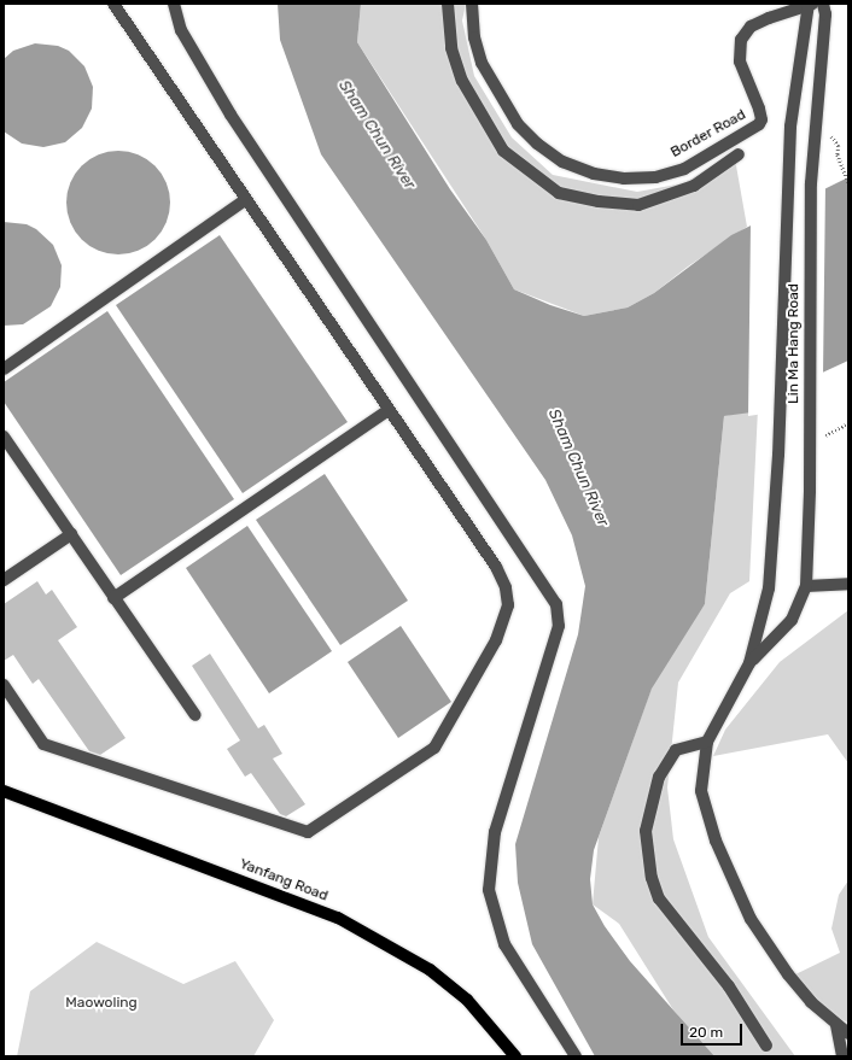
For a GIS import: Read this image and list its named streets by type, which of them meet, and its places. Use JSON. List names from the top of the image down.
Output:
{
  "streets": {
    "main road": ["Yanfang Road"],
    "street": ["Border Road", "Lin Ma Hang Road"]
  },
  "crossings": [
    ["Border Road", "Lin Ma Hang Road"]
  ],
  "water": ["Sham Chun River"],
  "parks": ["Maowoling"],
  "scale_bar": "20 m"
}
